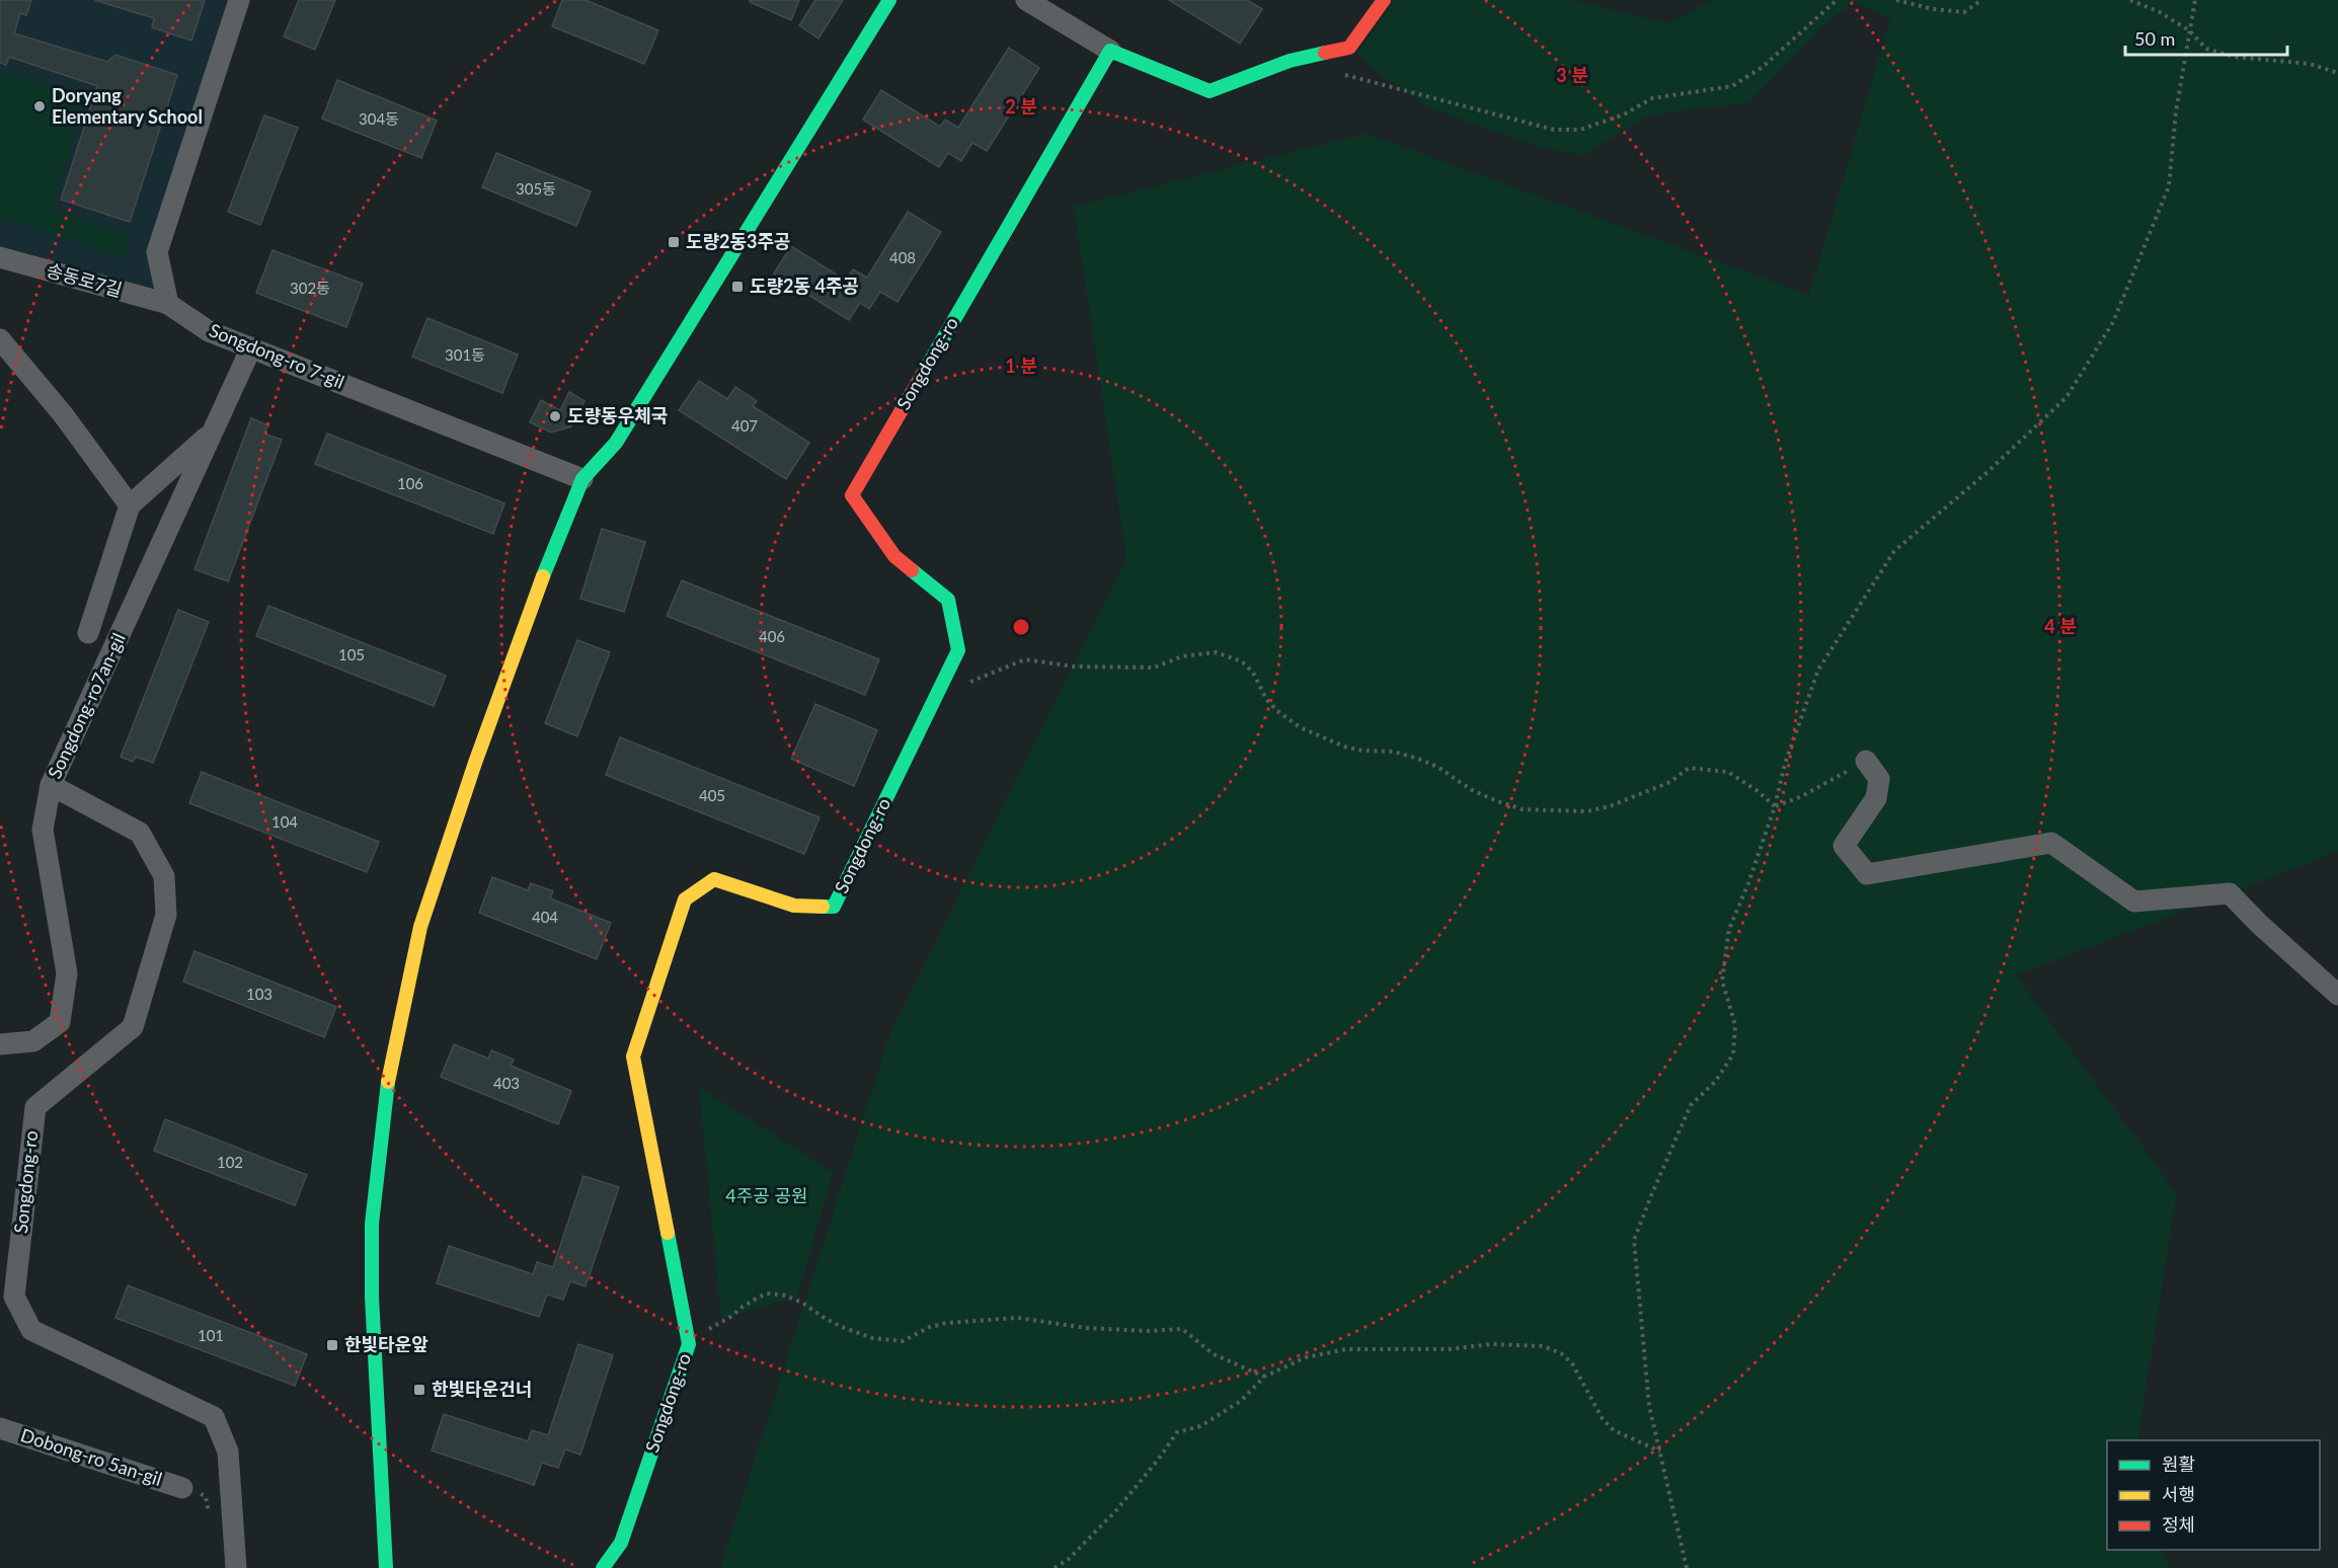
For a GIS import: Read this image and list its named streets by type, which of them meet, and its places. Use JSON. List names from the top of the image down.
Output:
{
  "streets": {
    "street": [
      "송동로7길",
      "Songdong-ro 7-gil",
      "Songdong-ro",
      "Songdong-ro7an-gil",
      "Dobong-ro 5an-gil"
    ]
  },
  "crossings": [
    ["송동로7길", "Songdong-ro 7-gil"],
    ["Songdong-ro 7-gil", "Songdong-ro7an-gil"],
    ["Songdong-ro", "Songdong-ro7an-gil"]
  ],
  "parks": ["4주공 공원"],
  "places": {
    "other": ["Doryang Elementary School", "도량동우체국"],
    "transit": [
      "도량2동3주공",
      "도량2동 4주공",
      "한빛타운앞",
      "한빛타운건너"
    ]
  },
  "house_numbers": [
    "304동",
    "305동",
    "408",
    "302동",
    "301동",
    "407",
    "106",
    "406",
    "105",
    "405",
    "104",
    "404",
    "103",
    "403",
    "102",
    "101"
  ],
  "legend": ["원활", "서행", "정체"],
  "scale_bar": "50 m",
  "rings": [
    "3 분",
    "2 분",
    "1 분",
    "4 분"
  ]
}
